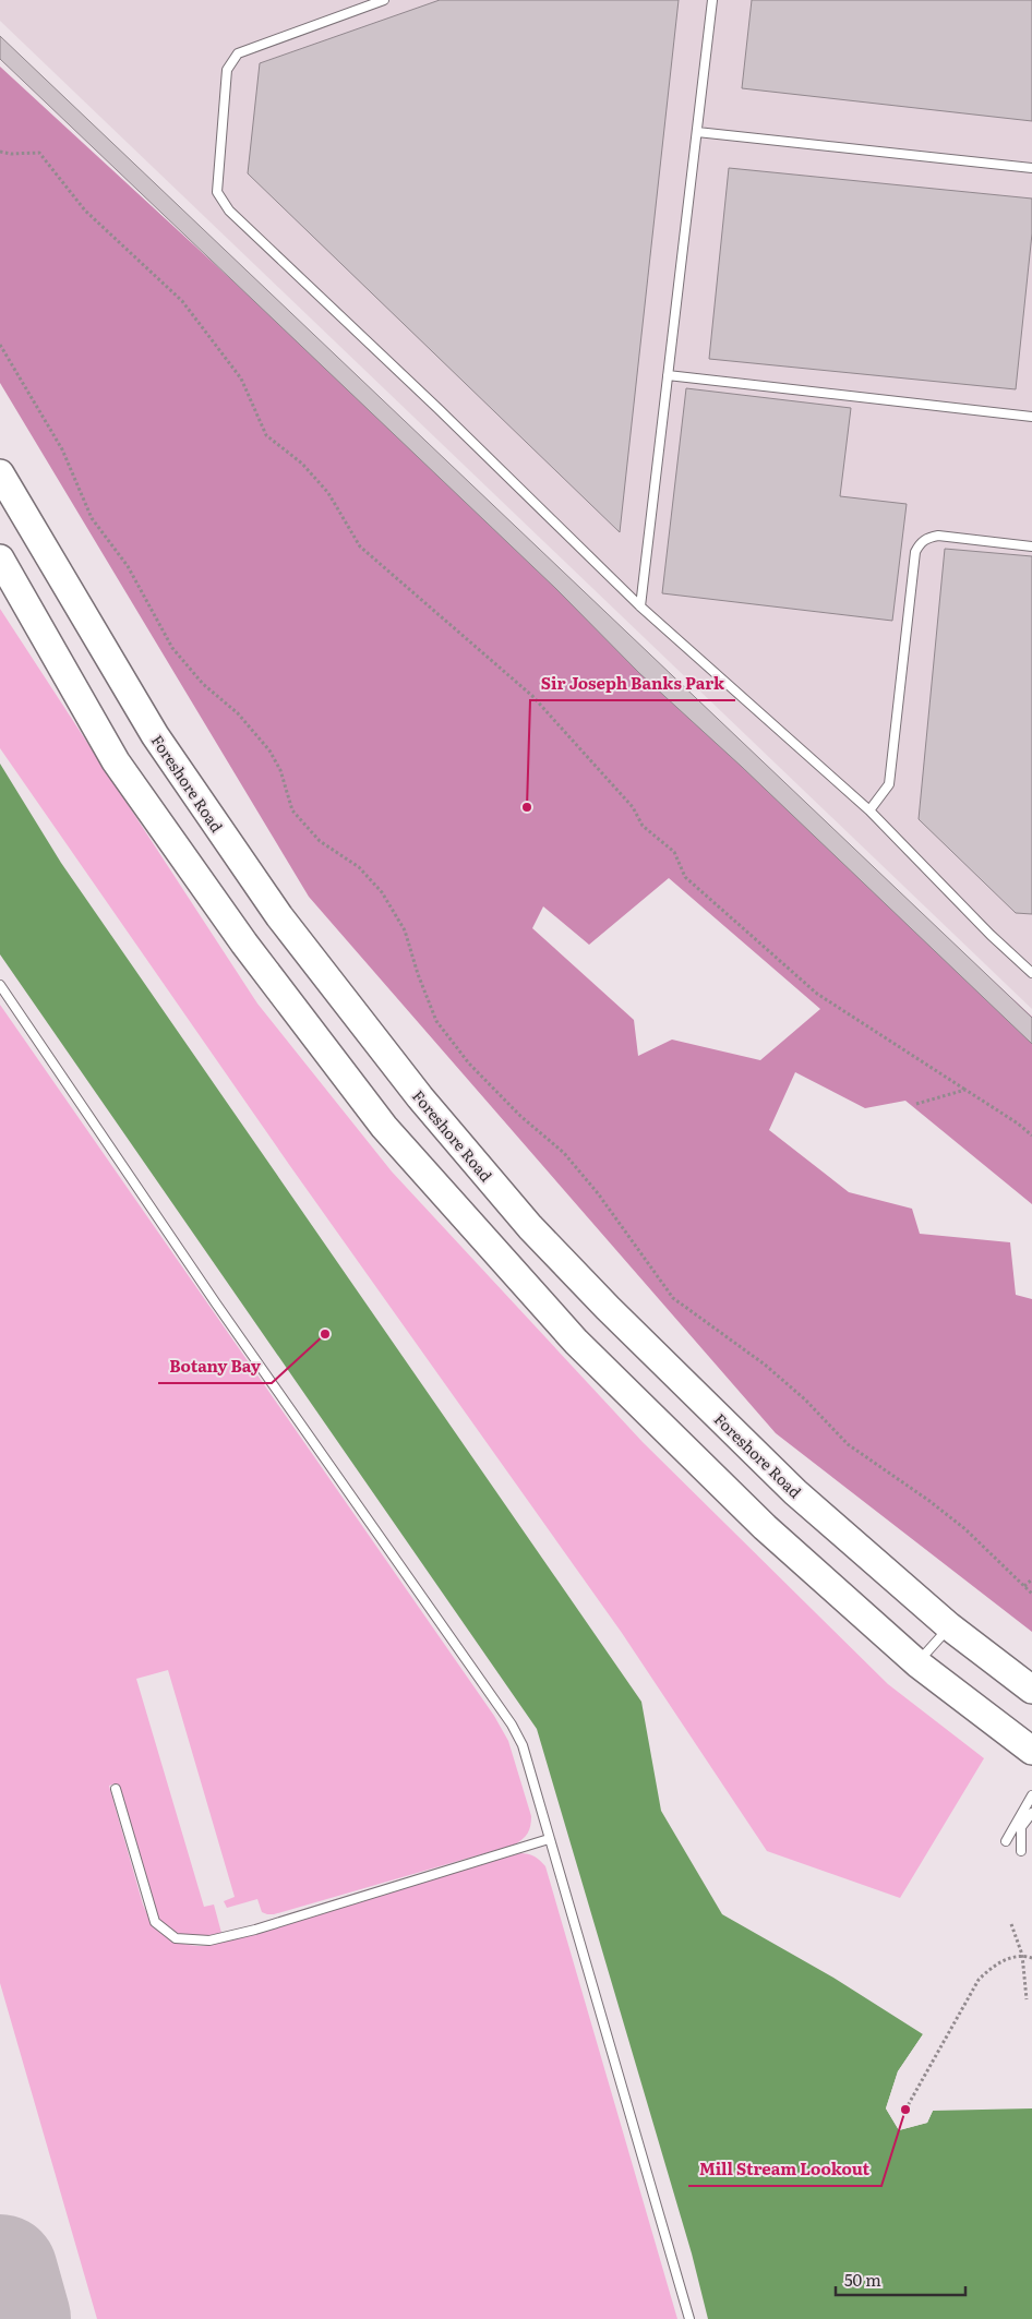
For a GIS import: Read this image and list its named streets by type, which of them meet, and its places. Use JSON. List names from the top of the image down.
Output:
{
  "streets": {
    "main road": ["Foreshore Road"]
  },
  "places": ["Sir Joseph Banks Park", "Botany Bay", "Mill Stream Lookout"],
  "scale_bar": "50 m"
}
